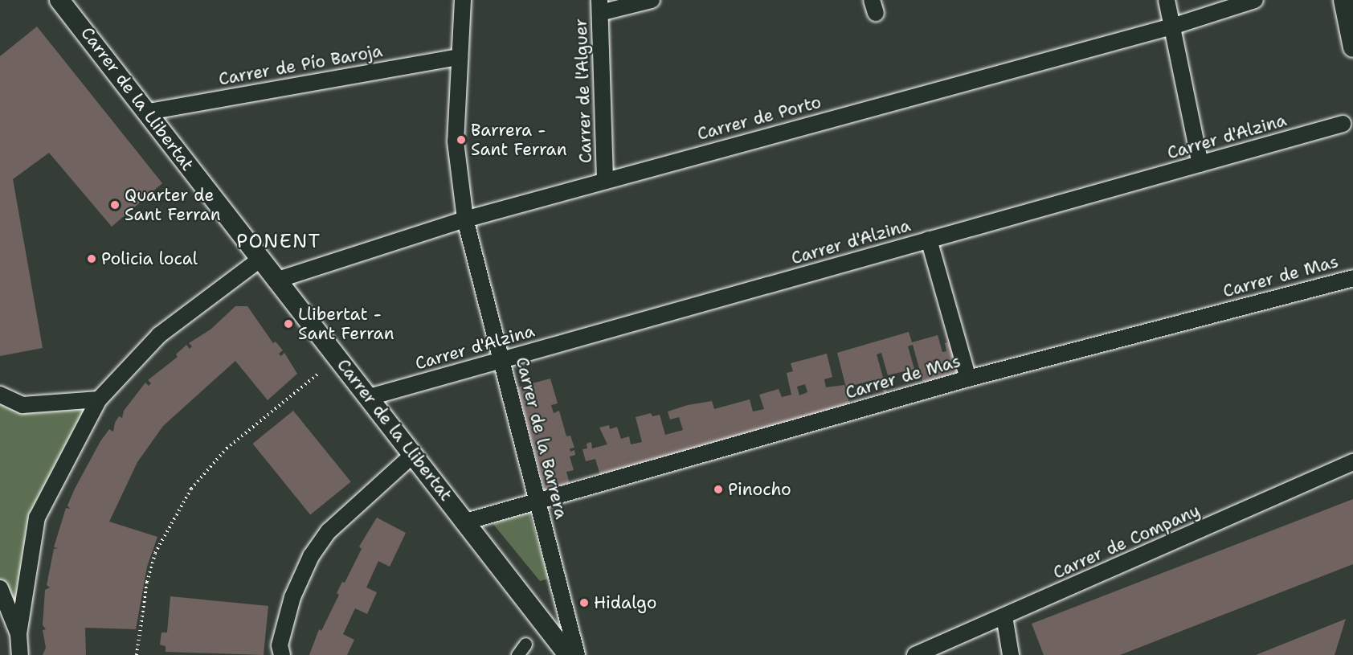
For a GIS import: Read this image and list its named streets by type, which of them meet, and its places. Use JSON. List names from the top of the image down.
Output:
{
  "streets": {
    "street": [
      "Carrer de Pío Baroja",
      "Carrer de l'Alguer",
      "Carrer de la Llibertat",
      "Carrer de Porto",
      "Carrer d'Alzina",
      "Carrer de Mas",
      "Carrer de la Barrera",
      "Carrer de Company"
    ]
  },
  "crossings": [
    ["Carrer de Pío Baroja", "Carrer de la Llibertat"],
    ["Carrer de Pío Baroja", "Carrer de la Barrera"],
    ["Carrer de l'Alguer", "Carrer de Porto"],
    ["Carrer de la Llibertat", "Carrer de Porto"],
    ["Carrer de la Llibertat", "Carrer d'Alzina"],
    ["Carrer de la Llibertat", "Carrer de Mas"],
    ["Carrer de Porto", "Carrer de la Barrera"],
    ["Carrer d'Alzina", "Carrer de la Barrera"],
    ["Carrer de Mas", "Carrer de la Barrera"]
  ],
  "districts": ["PONENT"],
  "places": [
    "Barrera - Sant Ferran",
    "Quarter de Sant Ferran",
    "Policia local",
    "Llibertat - Sant Ferran",
    "Pinocho",
    "Hidalgo"
  ]
}
